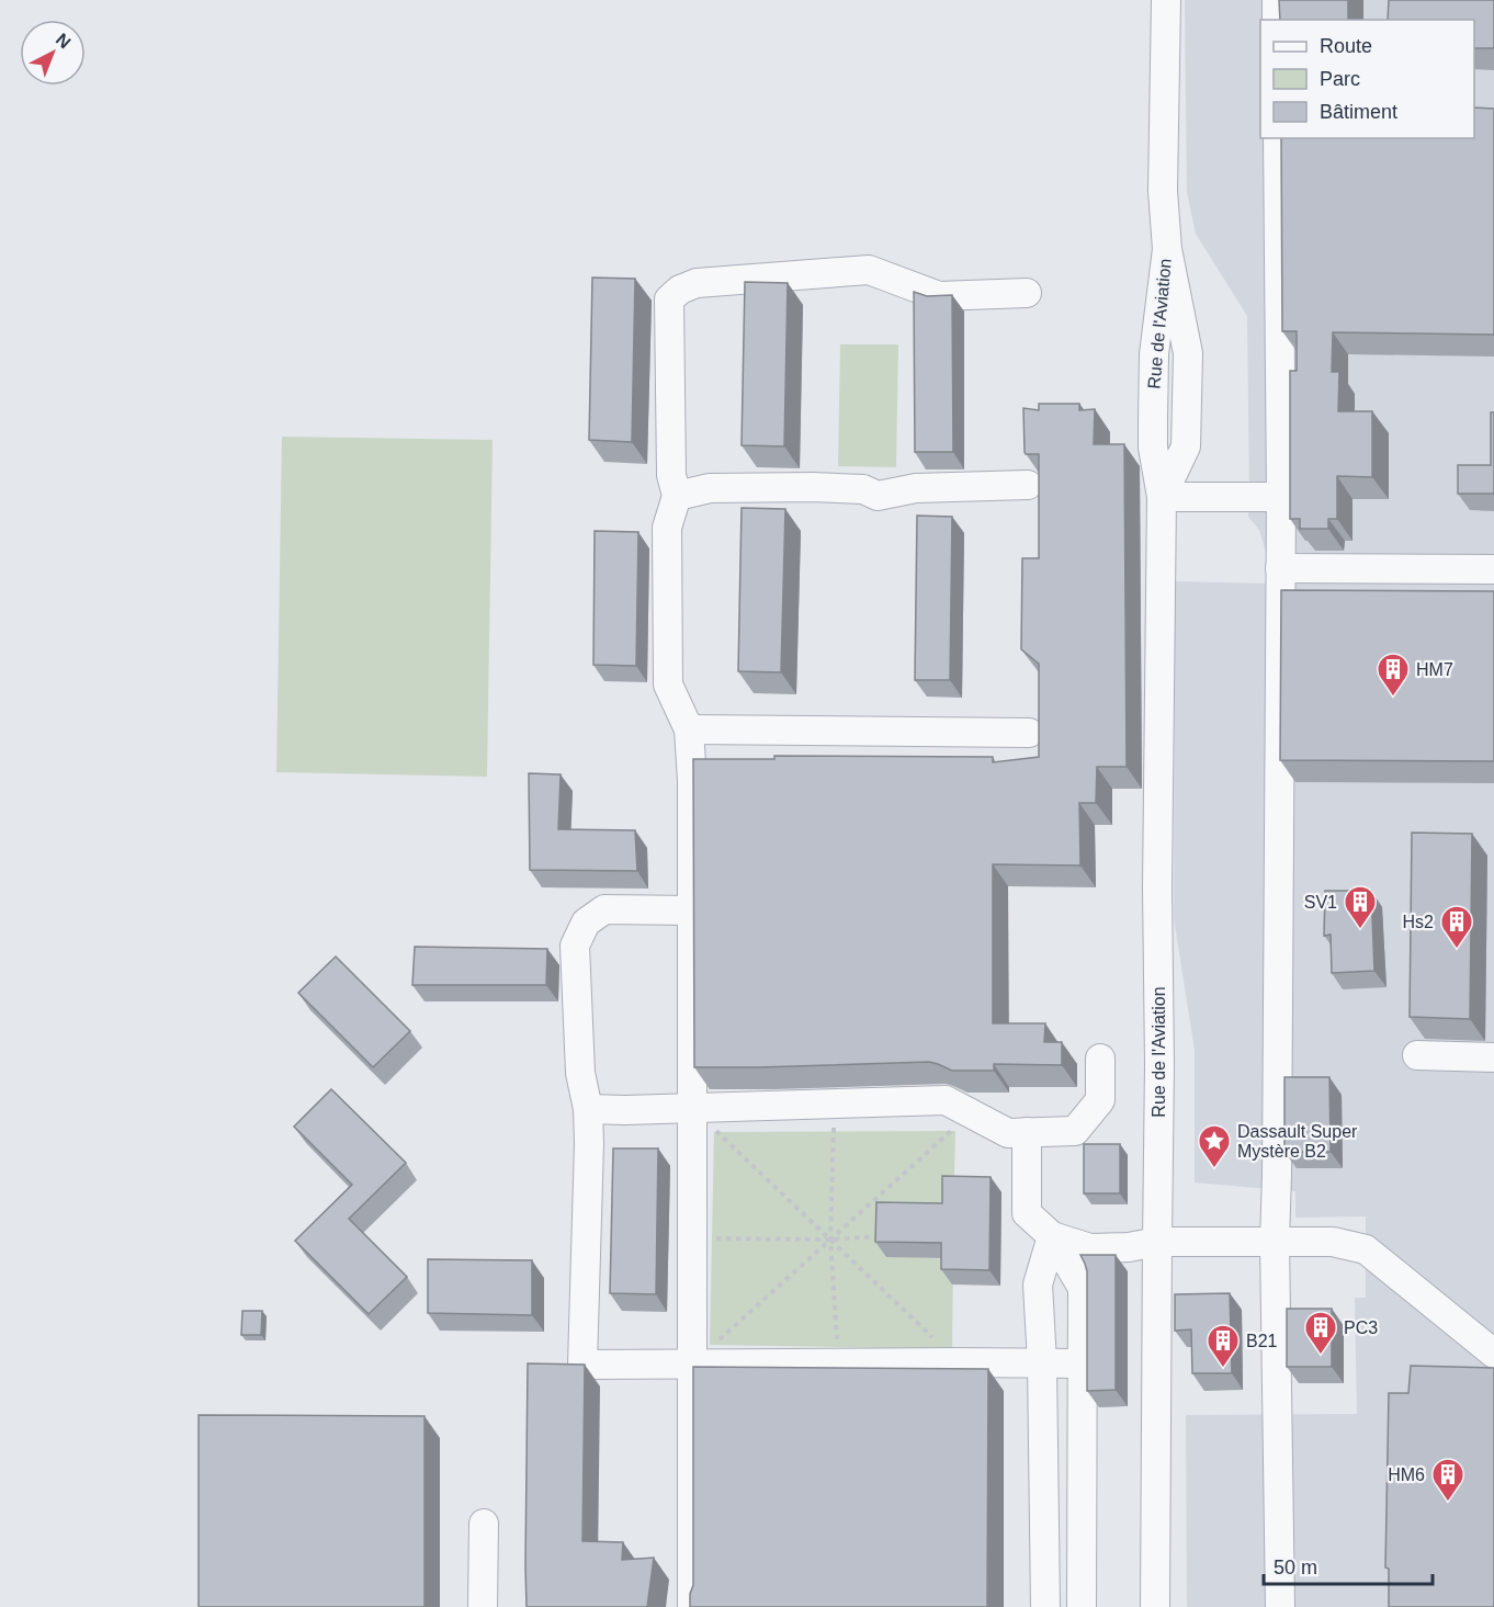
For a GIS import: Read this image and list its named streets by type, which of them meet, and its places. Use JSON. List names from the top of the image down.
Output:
{
  "streets": {
    "street": ["Rue de l'Aviation"]
  },
  "places": {
    "building": [
      "HM7",
      "SV1",
      "Hs2",
      "PC3",
      "B21",
      "HM6"
    ],
    "place": ["Dassault Super Mystère B2"]
  },
  "legend": ["Route", "Parc", "Bâtiment"],
  "scale_bar": "50 m",
  "north": "top right"
}
